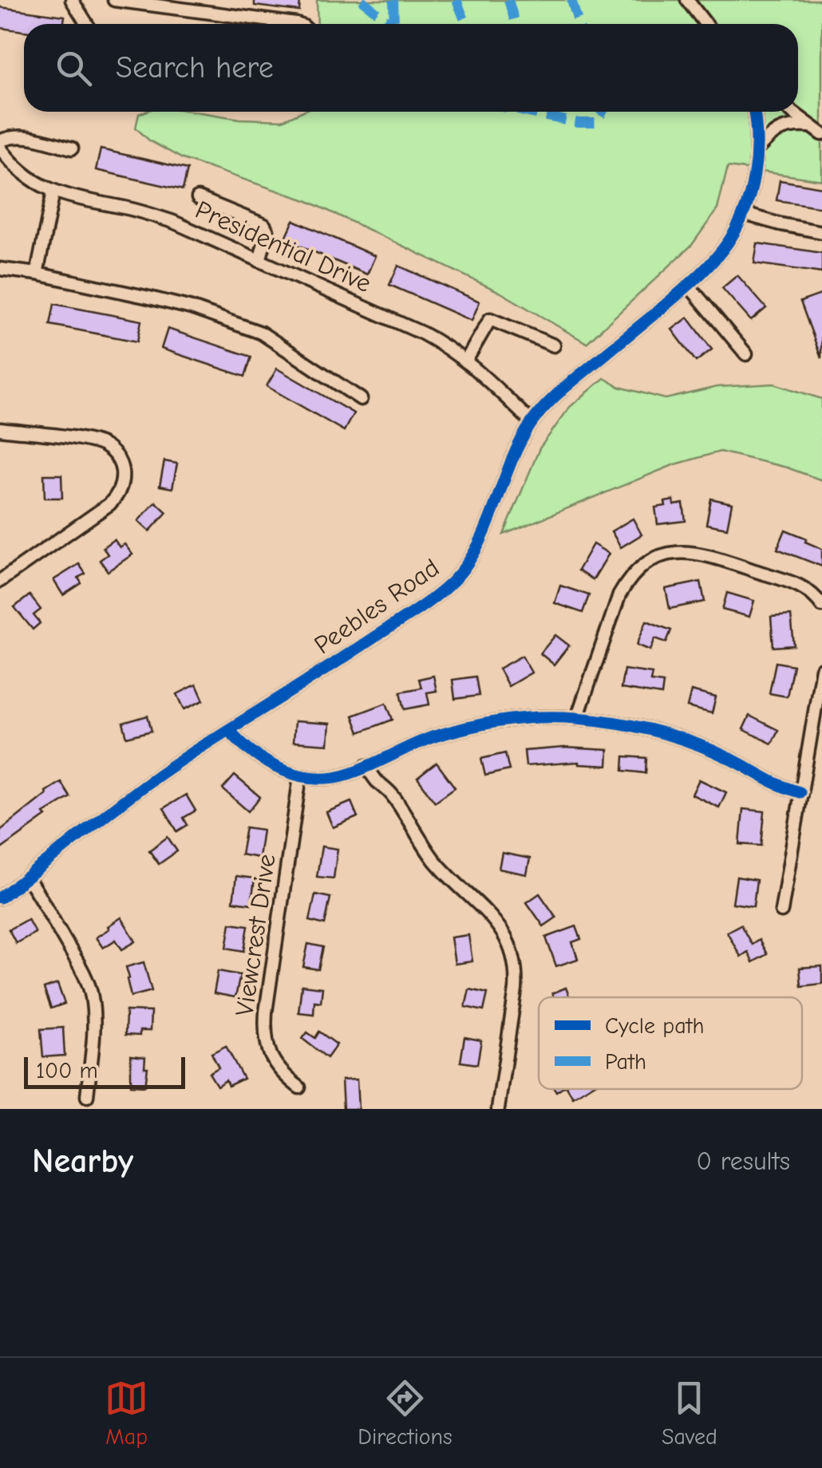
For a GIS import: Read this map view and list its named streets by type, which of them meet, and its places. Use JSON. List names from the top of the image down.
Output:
{
  "streets": {
    "street": ["Presidential Drive", "Peebles Road", "Viewcrest Drive"]
  },
  "crossings": [
    ["Presidential Drive", "Peebles Road"]
  ],
  "legend": ["Cycle path", "Path"],
  "scale_bar": "100 m",
  "page": {
    "search": "Search here",
    "scale": "100 m",
    "heading": ["Nearby", "0 results"],
    "nav": ["Map", "Directions", "Saved"]
  }
}
